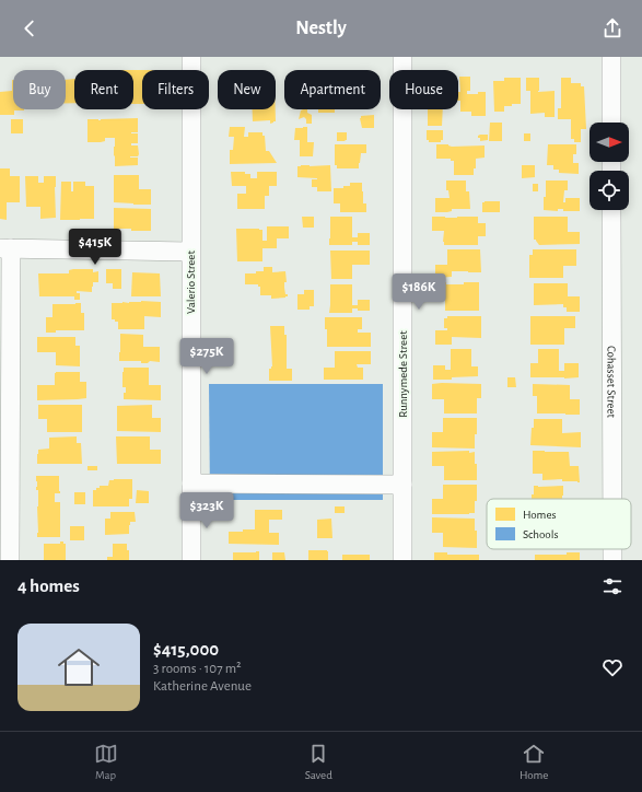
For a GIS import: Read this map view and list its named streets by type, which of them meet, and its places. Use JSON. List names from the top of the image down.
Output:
{
  "streets": {
    "street": ["Valerio Street", "Runnymede Street", "Cohasset Street"]
  },
  "legend": ["Homes", "Schools"],
  "north": "right",
  "page": {
    "header": "Nestly",
    "chip": [
      "Buy",
      "Rent",
      "Filters",
      "New",
      "Apartment",
      "House"
    ],
    "price": [
      "$415K",
      "$186K",
      "$275K",
      "$323K"
    ],
    "heading": "4 homes",
    "list": [
      {
        "name": "$415,000",
        "note": "3 rooms · 107 m² · Katherine Avenue"
      }
    ],
    "tabs": ["Map", "Saved", "Home"]
  }
}
